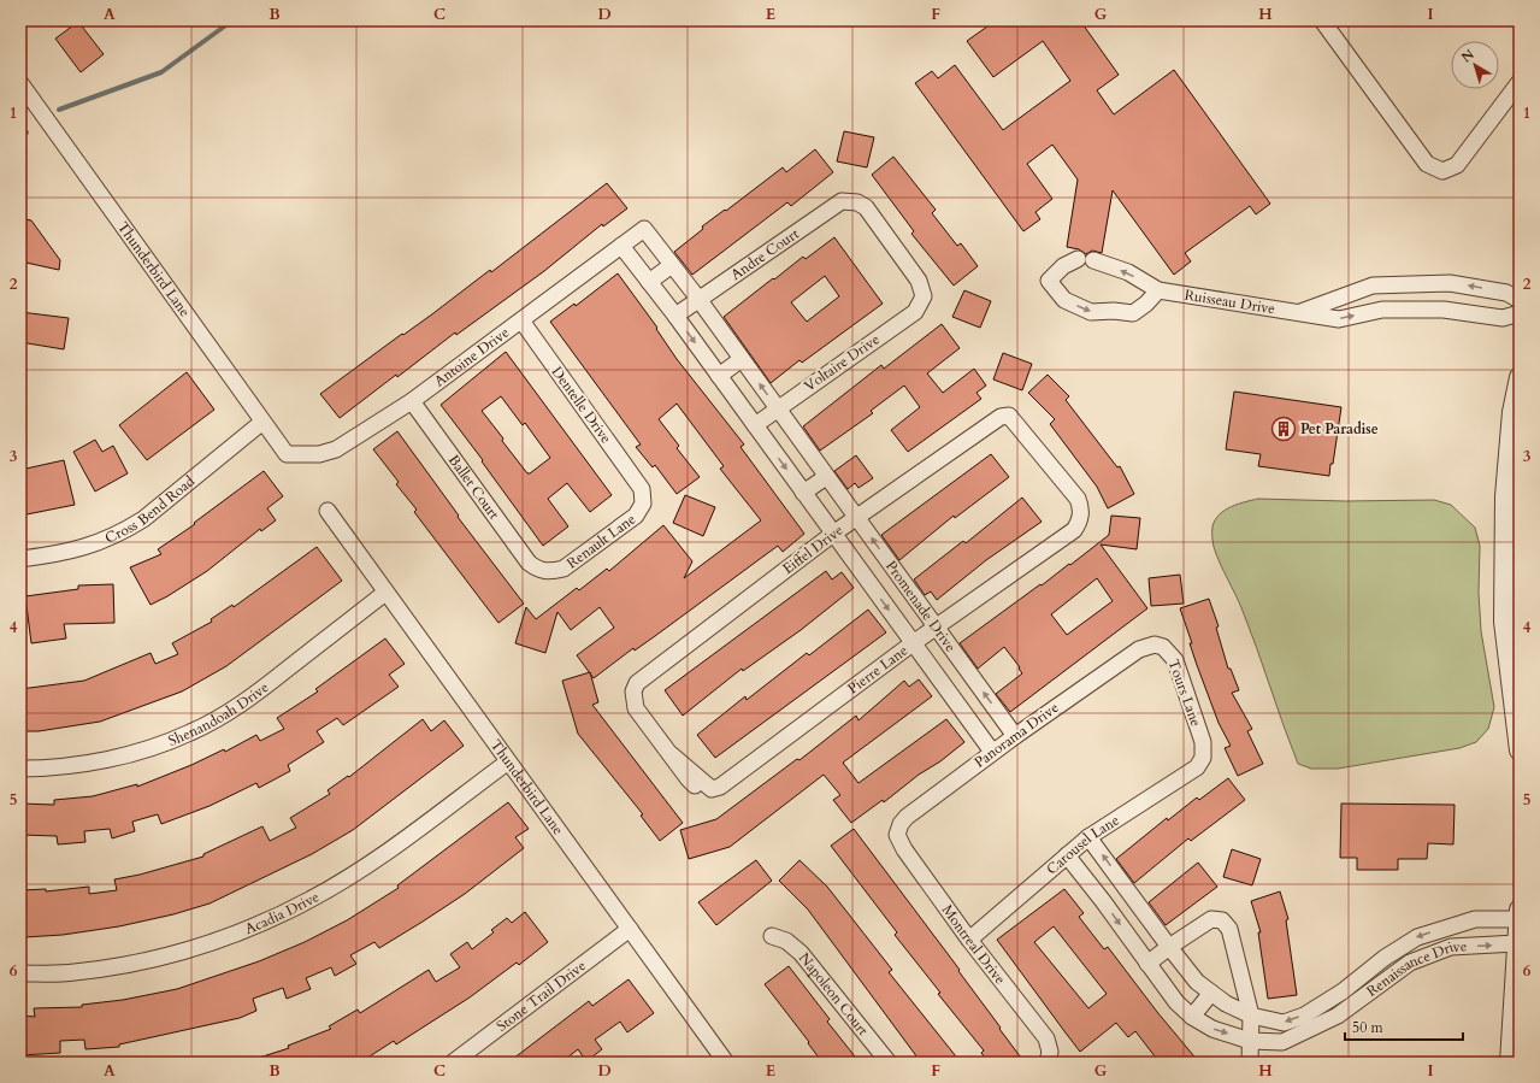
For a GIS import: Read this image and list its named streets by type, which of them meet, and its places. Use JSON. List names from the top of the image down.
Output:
{
  "streets": {
    "street": [
      "Andre Court",
      "Thunderbird Lane",
      "Ruisseau Drive",
      "Antoine Drive",
      "Voltaire Drive",
      "Dentelle Drive",
      "Ballet Court",
      "Cross Bend Road",
      "Renault Lane",
      "Eiffel Drive",
      "Promenade Drive",
      "Pierre Lane",
      "Tours Lane",
      "Shenandoah Drive",
      "Panorama Drive",
      "Carousel Lane",
      "Acadia Drive",
      "Montreal Drive",
      "Renaissance Drive",
      "Napoleon Court",
      "Stone Trail Drive"
    ]
  },
  "crossings": [
    ["Andre Court", "Voltaire Drive"],
    ["Andre Court", "Promenade Drive"],
    ["Thunderbird Lane", "Antoine Drive"],
    ["Thunderbird Lane", "Cross Bend Road"],
    ["Thunderbird Lane", "Shenandoah Drive"],
    ["Thunderbird Lane", "Acadia Drive"],
    ["Thunderbird Lane", "Stone Trail Drive"],
    ["Antoine Drive", "Dentelle Drive"],
    ["Antoine Drive", "Ballet Court"],
    ["Antoine Drive", "Promenade Drive"],
    ["Voltaire Drive", "Promenade Drive"],
    ["Dentelle Drive", "Renault Lane"],
    ["Ballet Court", "Renault Lane"],
    ["Eiffel Drive", "Promenade Drive"],
    ["Eiffel Drive", "Pierre Lane"],
    ["Promenade Drive", "Pierre Lane"],
    ["Promenade Drive", "Panorama Drive"],
    ["Tours Lane", "Panorama Drive"],
    ["Tours Lane", "Carousel Lane"],
    ["Panorama Drive", "Montreal Drive"],
    ["Carousel Lane", "Montreal Drive"],
    ["Carousel Lane", "Renaissance Drive"]
  ],
  "places": {
    "building": ["Pet Paradise"]
  },
  "scale_bar": "50 m",
  "north": "top left",
  "grid": {
    "columns": [
      "A",
      "B",
      "C",
      "D",
      "E",
      "F",
      "G",
      "H",
      "I"
    ],
    "rows": [
      "1",
      "2",
      "3",
      "4",
      "5",
      "6"
    ]
  }
}
